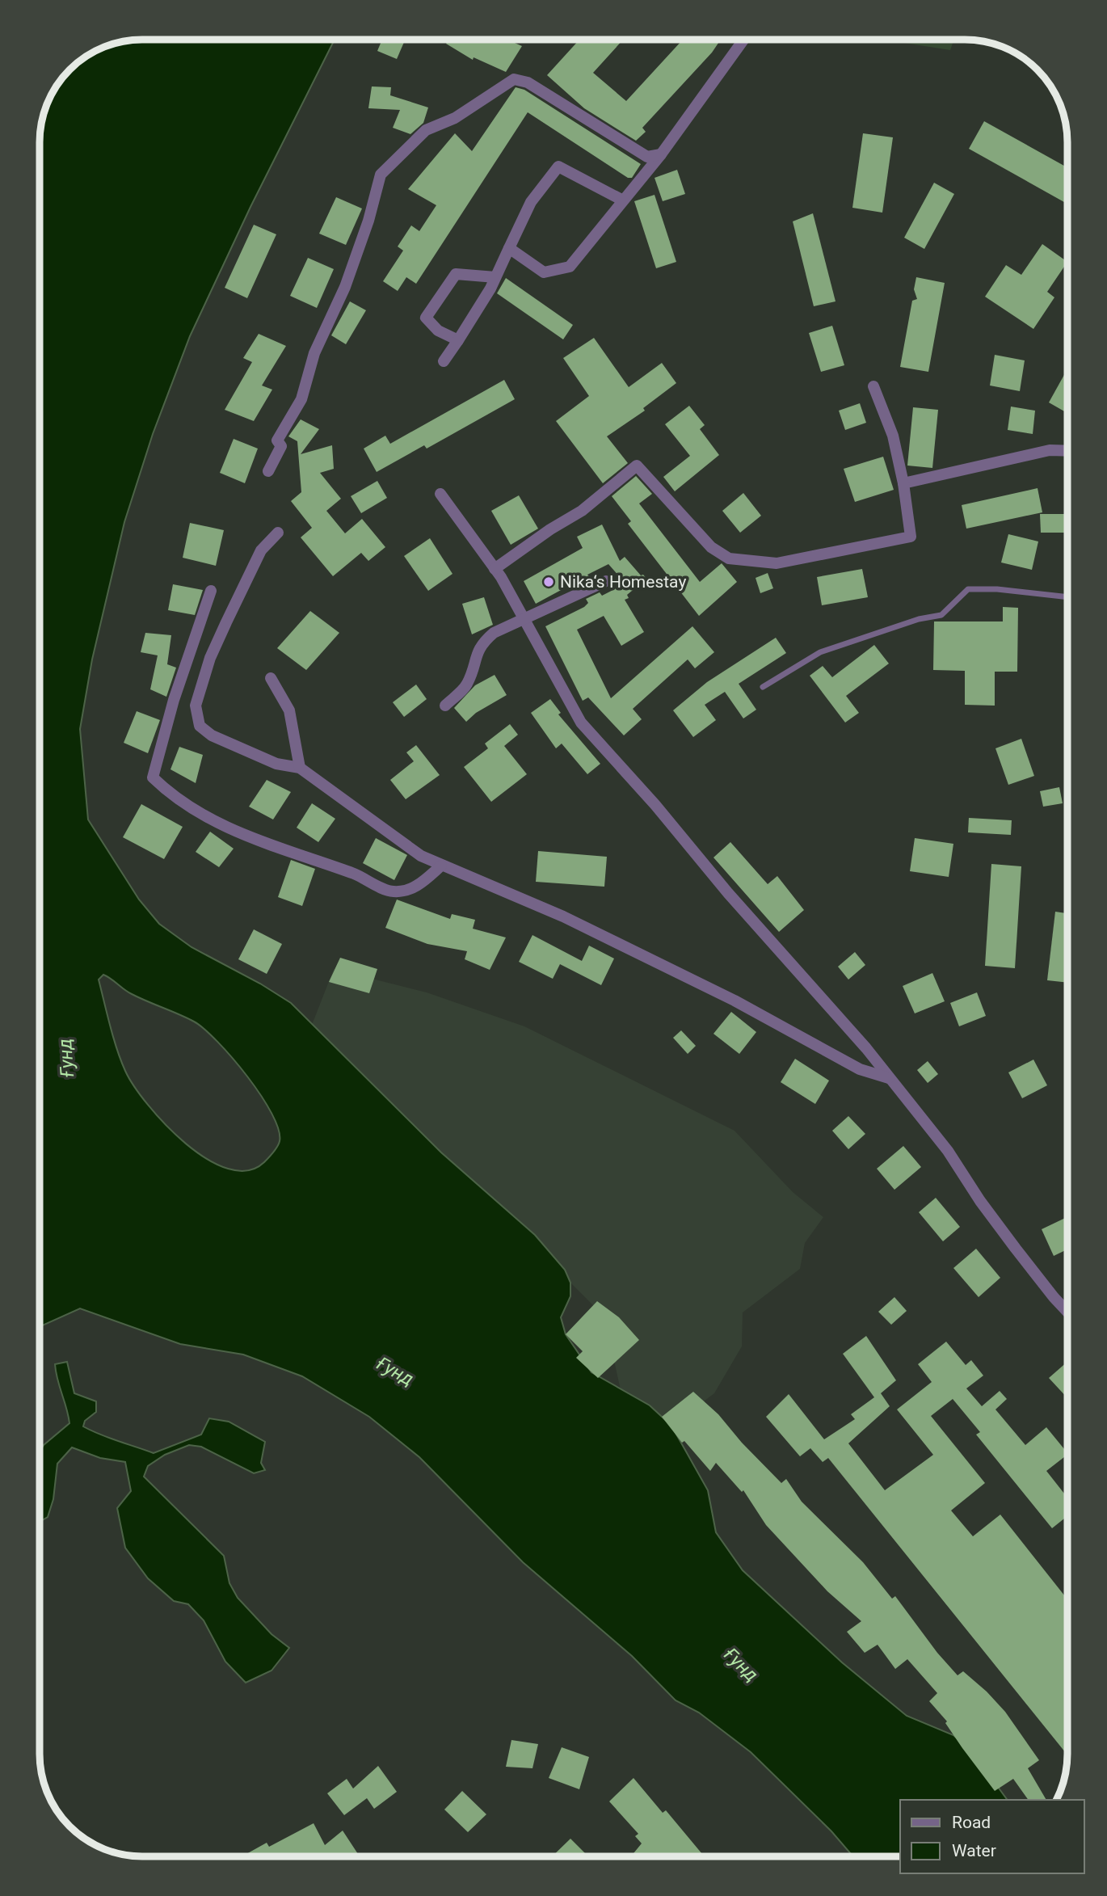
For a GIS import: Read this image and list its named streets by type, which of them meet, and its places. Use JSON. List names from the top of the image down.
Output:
{
  "water": ["Ғунд"],
  "places": ["Nika‘s Homestay"],
  "legend": ["Road", "Water"]
}
